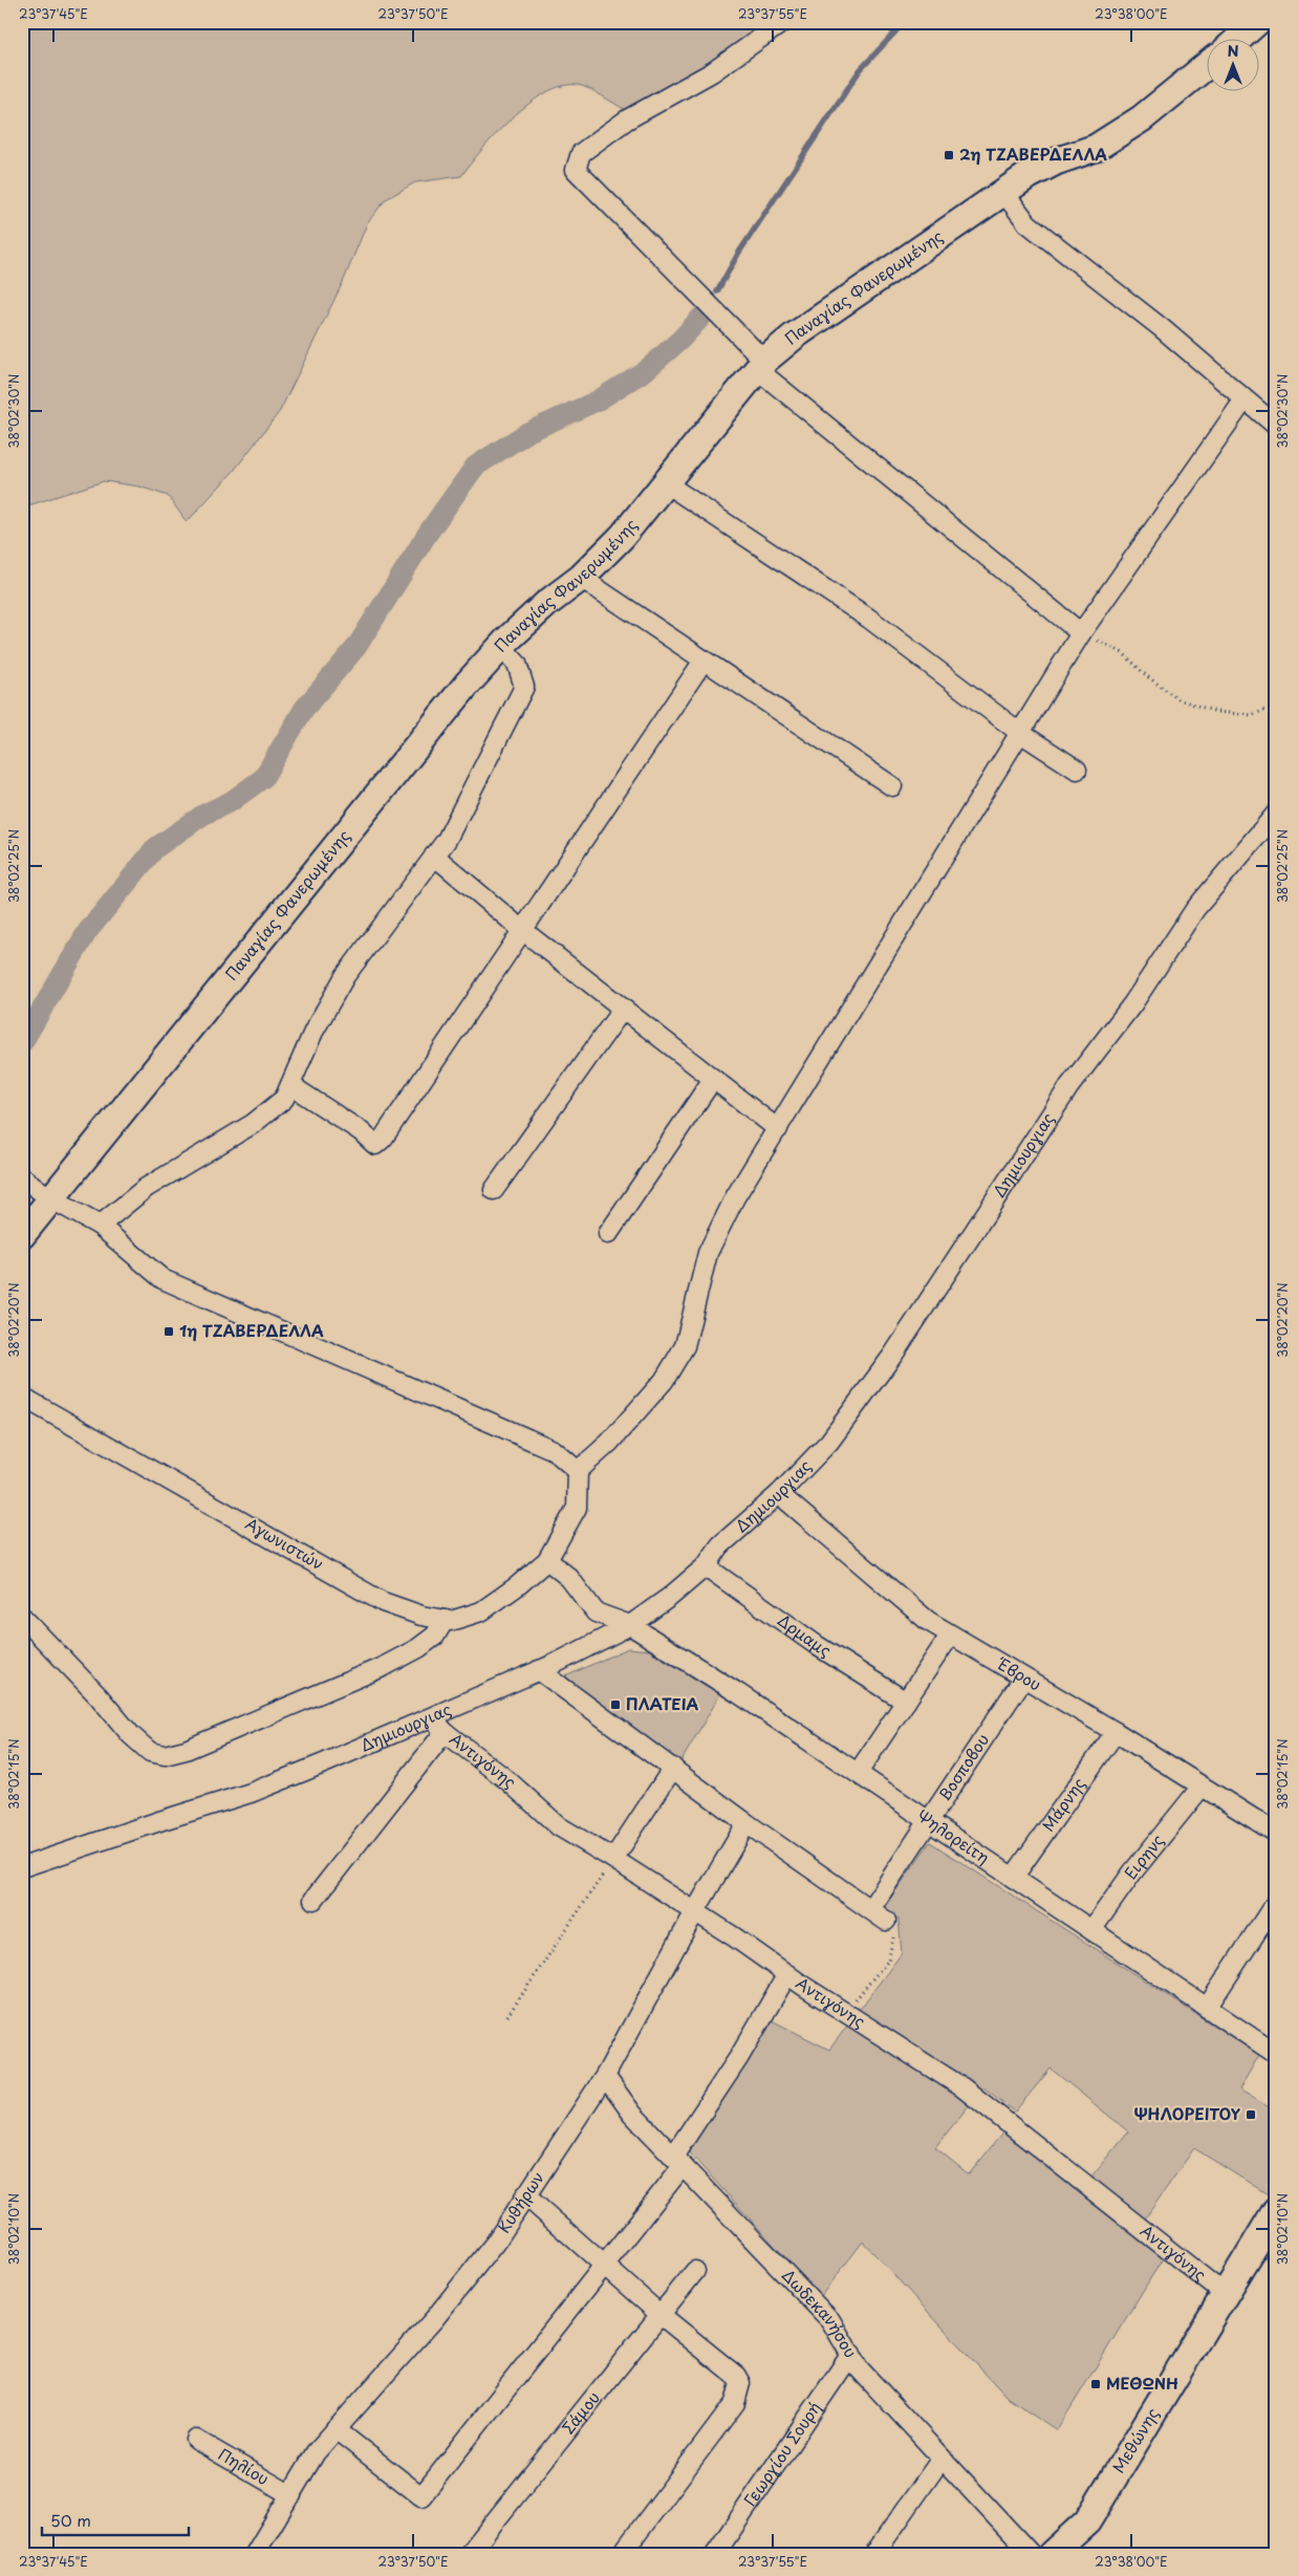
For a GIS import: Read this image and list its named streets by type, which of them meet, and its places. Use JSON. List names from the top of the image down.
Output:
{
  "streets": {
    "main road": ["Παναγίας Φανερωμένης", "Μεθώνης"],
    "street": [
      "Δημιουργιας",
      "Αγωνιστών",
      "Δρμαμς",
      "Έβρου",
      "Αντιγόνης",
      "Βοσποβου",
      "Μάρνης",
      "Ψηλορείτη",
      "Ειρηνς",
      "Κυθήρων",
      "Δωδεκανήσου",
      "Σάμου",
      "Γεωργίου Σουρή",
      "Πηλίου"
    ]
  },
  "crossings": [
    ["Δημιουργιας", "Δρμαμς"],
    ["Δημιουργιας", "Έβρου"],
    ["Δημιουργιας", "Αντιγόνης"],
    ["Δημιουργιας", "Ψηλορείτη"],
    ["Αγωνιστών", "Ψηλορείτη"],
    ["Έβρου", "Βοσποβου"],
    ["Έβρου", "Μάρνης"],
    ["Έβρου", "Ειρηνς"],
    ["Αντιγόνης", "Κυθήρων"],
    ["Αντιγόνης", "Μεθώνης"],
    ["Βοσποβου", "Ψηλορείτη"],
    ["Μάρνης", "Ψηλορείτη"],
    ["Ψηλορείτη", "Ειρηνς"],
    ["Κυθήρων", "Δωδεκανήσου"],
    ["Κυθήρων", "Πηλίου"],
    ["Δωδεκανήσου", "Γεωργίου Σουρή"]
  ],
  "places": {
    "transit": [
      "2η ΤΖΑΒΕΡΔΕΛΛΑ",
      "1η ΤΖΑΒΕΡΔΕΛΛΑ",
      "ΠΛΑΤΕΙΑ",
      "ΨΗΛΟΡΕΙΤΟΥ",
      "ΜΕΘΩΝΗ"
    ]
  },
  "scale_bar": "50 m",
  "north": "top",
  "coordinates": [
    "23°37'45\"E",
    "23°37'50\"E",
    "23°37'55\"E",
    "23°38'00\"E",
    "38°02'30\"N",
    "38°02'25\"N",
    "38°02'20\"N",
    "38°02'15\"N",
    "38°02'10\"N"
  ]
}
